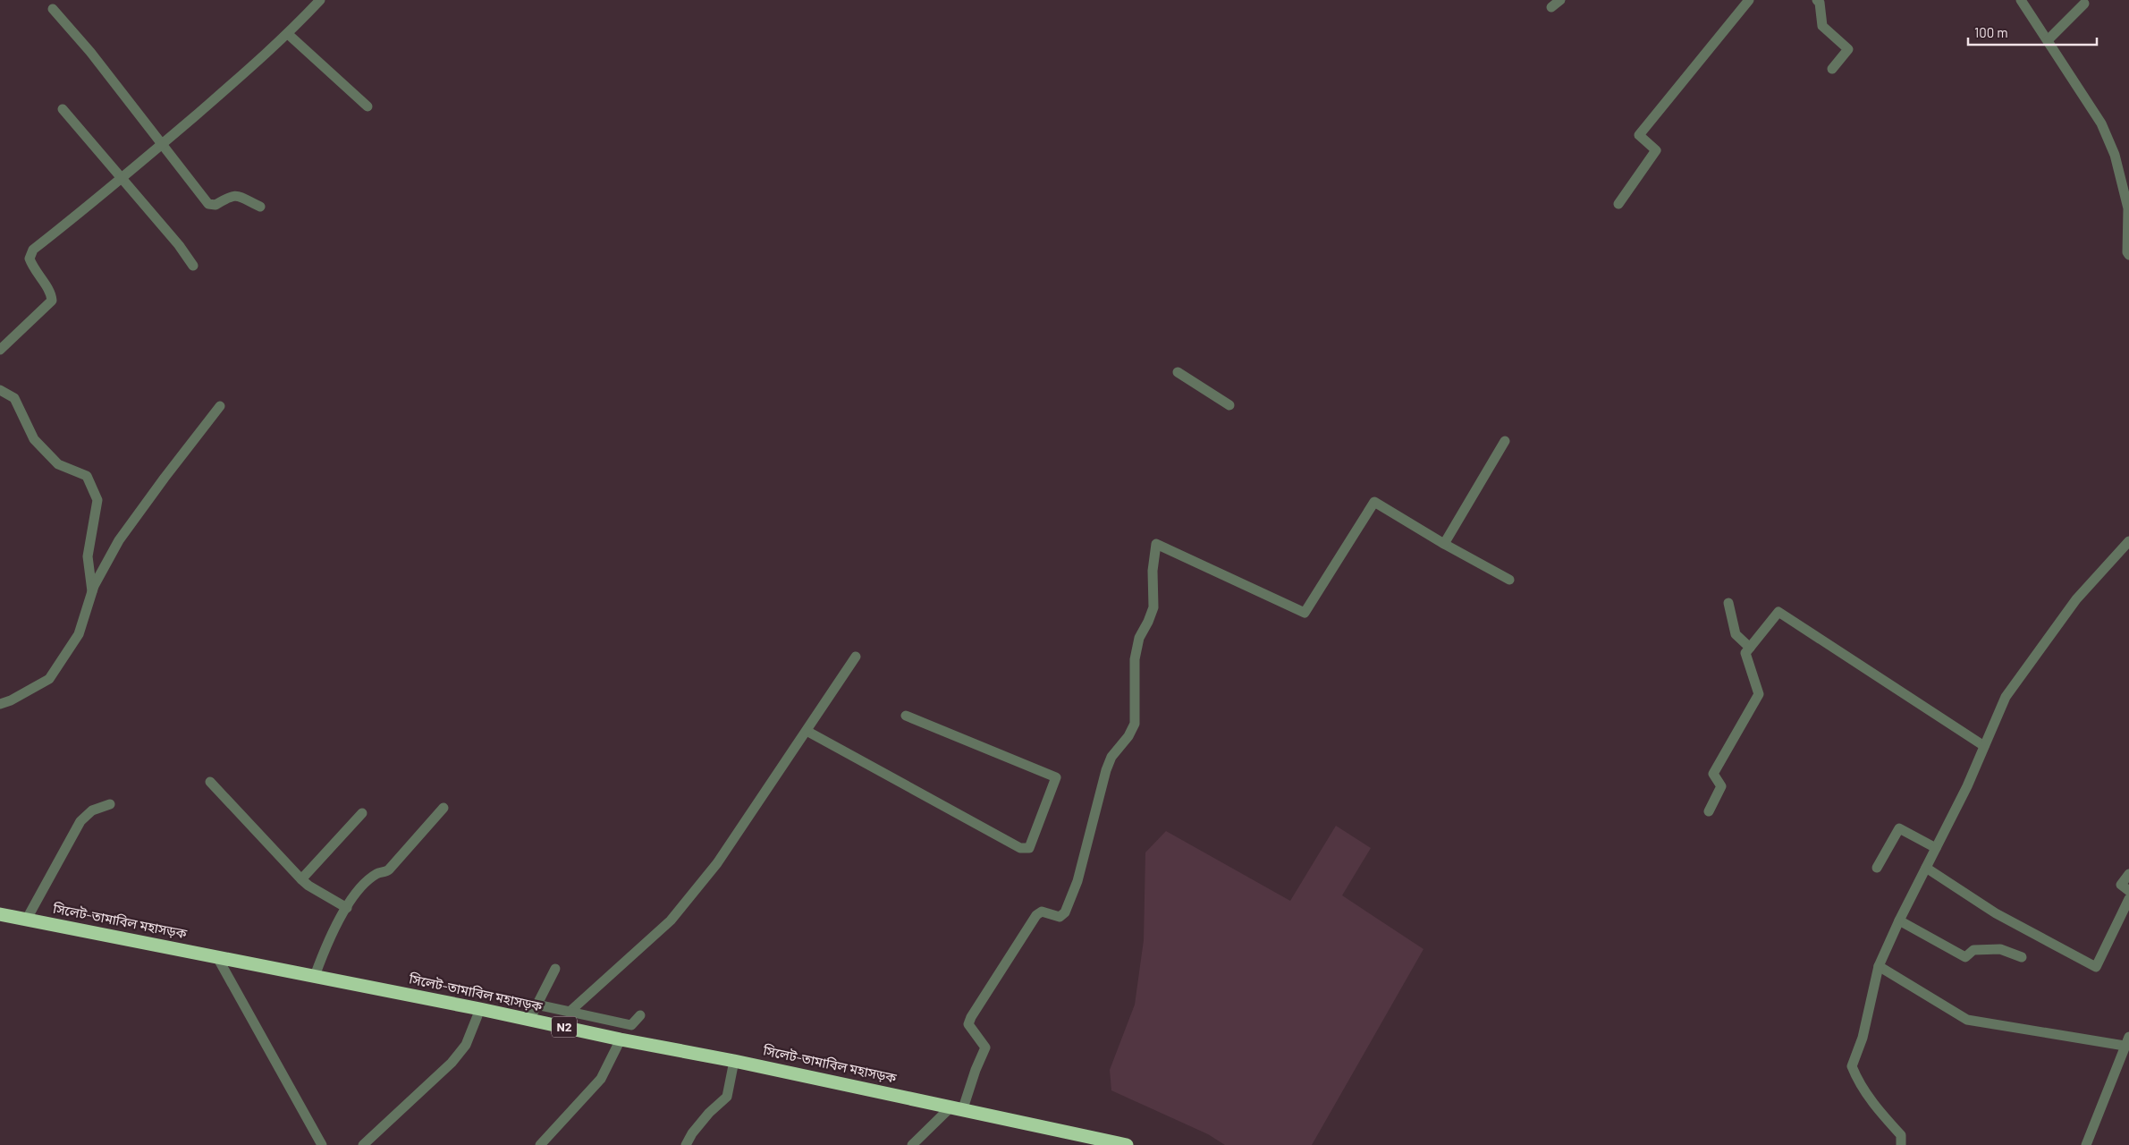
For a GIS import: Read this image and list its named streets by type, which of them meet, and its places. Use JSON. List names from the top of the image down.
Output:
{
  "streets": {
    "highway": ["সিলেট-তামাবিল মহাসড়ক", "N2"]
  },
  "scale_bar": "100 m"
}
